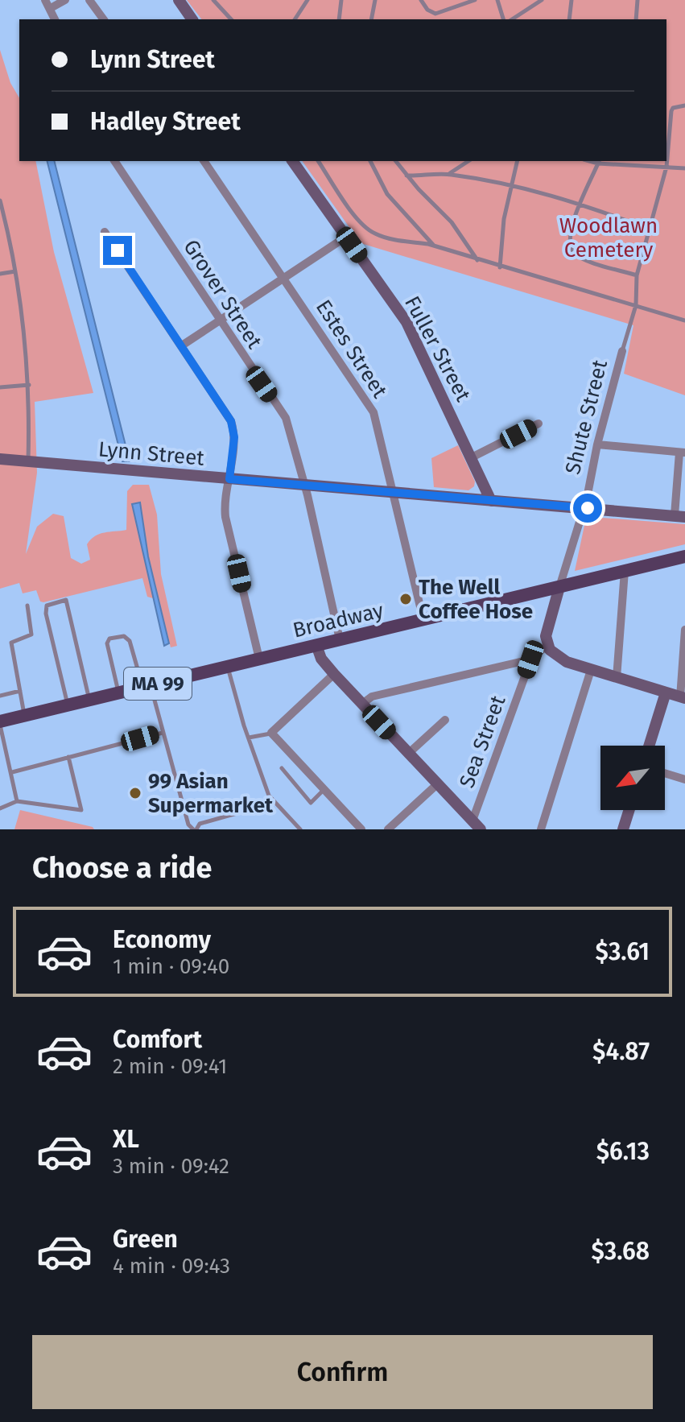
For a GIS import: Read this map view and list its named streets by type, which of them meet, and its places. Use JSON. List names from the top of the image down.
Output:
{
  "streets": {
    "main road": [
      "Fuller Street",
      "Shute Street",
      "Lynn Street",
      "Broadway",
      "MA 99"
    ],
    "street": ["Grover Street", "Estes Street", "Sea Street"]
  },
  "crossings": [
    ["Grover Street", "Lynn Street"],
    ["Grover Street", "Broadway"],
    ["Estes Street", "Lynn Street"],
    ["Estes Street", "Broadway"],
    ["Fuller Street", "Lynn Street"],
    ["Shute Street", "Lynn Street"],
    ["Shute Street", "Broadway"]
  ],
  "parks": ["Woodlawn Cemetery"],
  "places": ["The Well Coffee Hose", "99 Asian Supermarket"],
  "north": "bottom left",
  "page": {
    "banner": ["Lynn Street", "Hadley Street"],
    "heading": "Choose a ride",
    "list": [
      {
        "name": "Economy",
        "note": "1 min · 09:40",
        "value": "$3.61"
      },
      {
        "name": "Comfort",
        "note": "2 min · 09:41",
        "value": "$4.87"
      },
      {
        "name": "XL",
        "note": "3 min · 09:42",
        "value": "$6.13"
      },
      {
        "name": "Green",
        "note": "4 min · 09:43",
        "value": "$3.68"
      }
    ],
    "buttons": "Confirm"
  }
}
